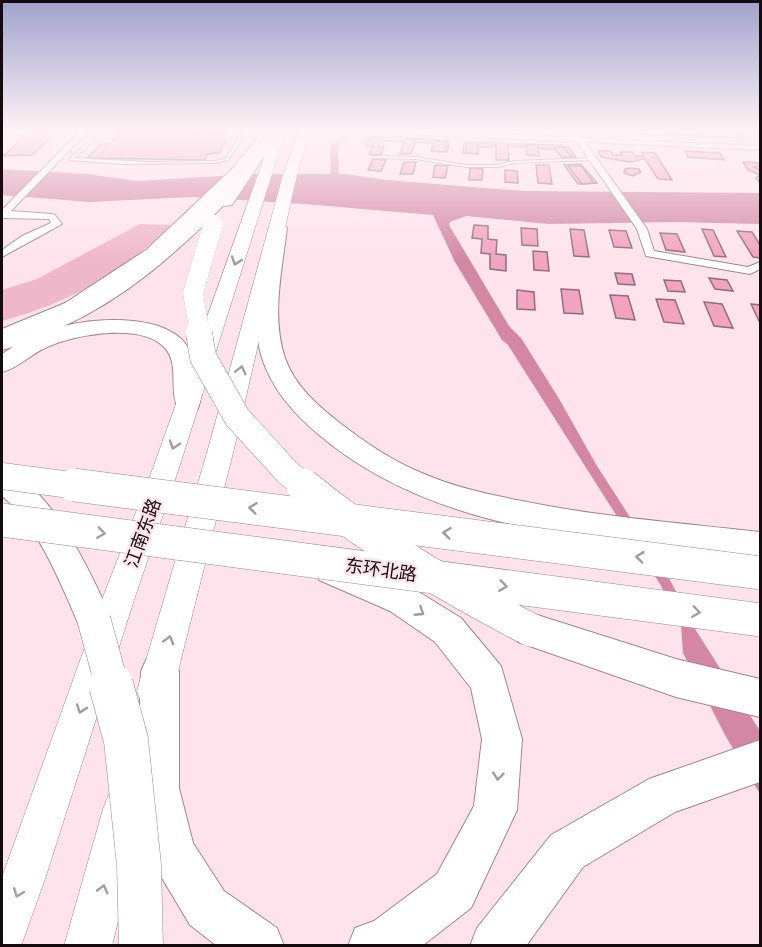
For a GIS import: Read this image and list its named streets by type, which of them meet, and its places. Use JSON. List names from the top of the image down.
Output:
{
  "streets": {
    "highway": ["东环北路"],
    "main road": ["江南东路"]
  }
}
